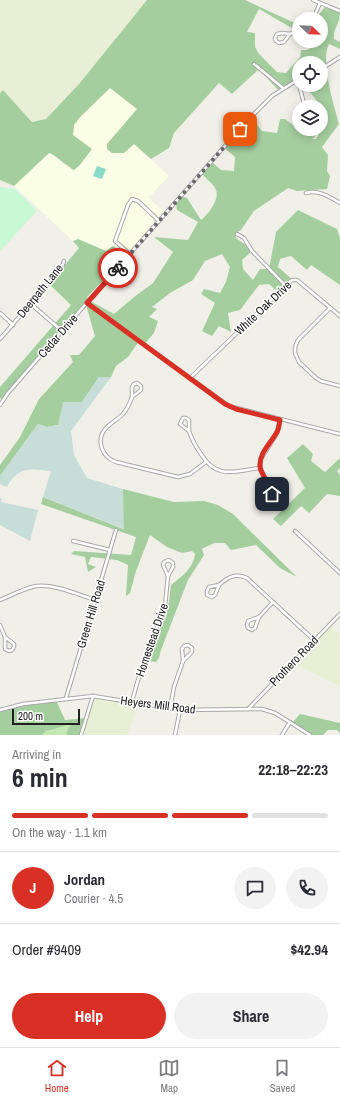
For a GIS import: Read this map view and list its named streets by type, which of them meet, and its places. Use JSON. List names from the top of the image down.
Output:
{
  "streets": {
    "street": [
      "Deerpath Lane",
      "White Oak Drive",
      "Cedar Drive",
      "Green Hill Road",
      "Homestead Drive",
      "Prothero Road",
      "Heyers Mill Road"
    ]
  },
  "crossings": [
    ["Green Hill Road", "Heyers Mill Road"],
    ["Homestead Drive", "Heyers Mill Road"],
    ["Prothero Road", "Heyers Mill Road"]
  ],
  "scale_bar": "200 m",
  "north": "bottom right",
  "page": {
    "scale": "200 m",
    "heading": ["6 min", "Arriving in", "22:18–22:23"],
    "panel": [
      "Jordan",
      "Courier · 4.5",
      "Order #9409",
      "$42.94"
    ],
    "bar": "On the way · 1.1 km",
    "round": "J",
    "buttons": ["Help", "Share"],
    "tabs": ["Home", "Map", "Saved"]
  }
}
